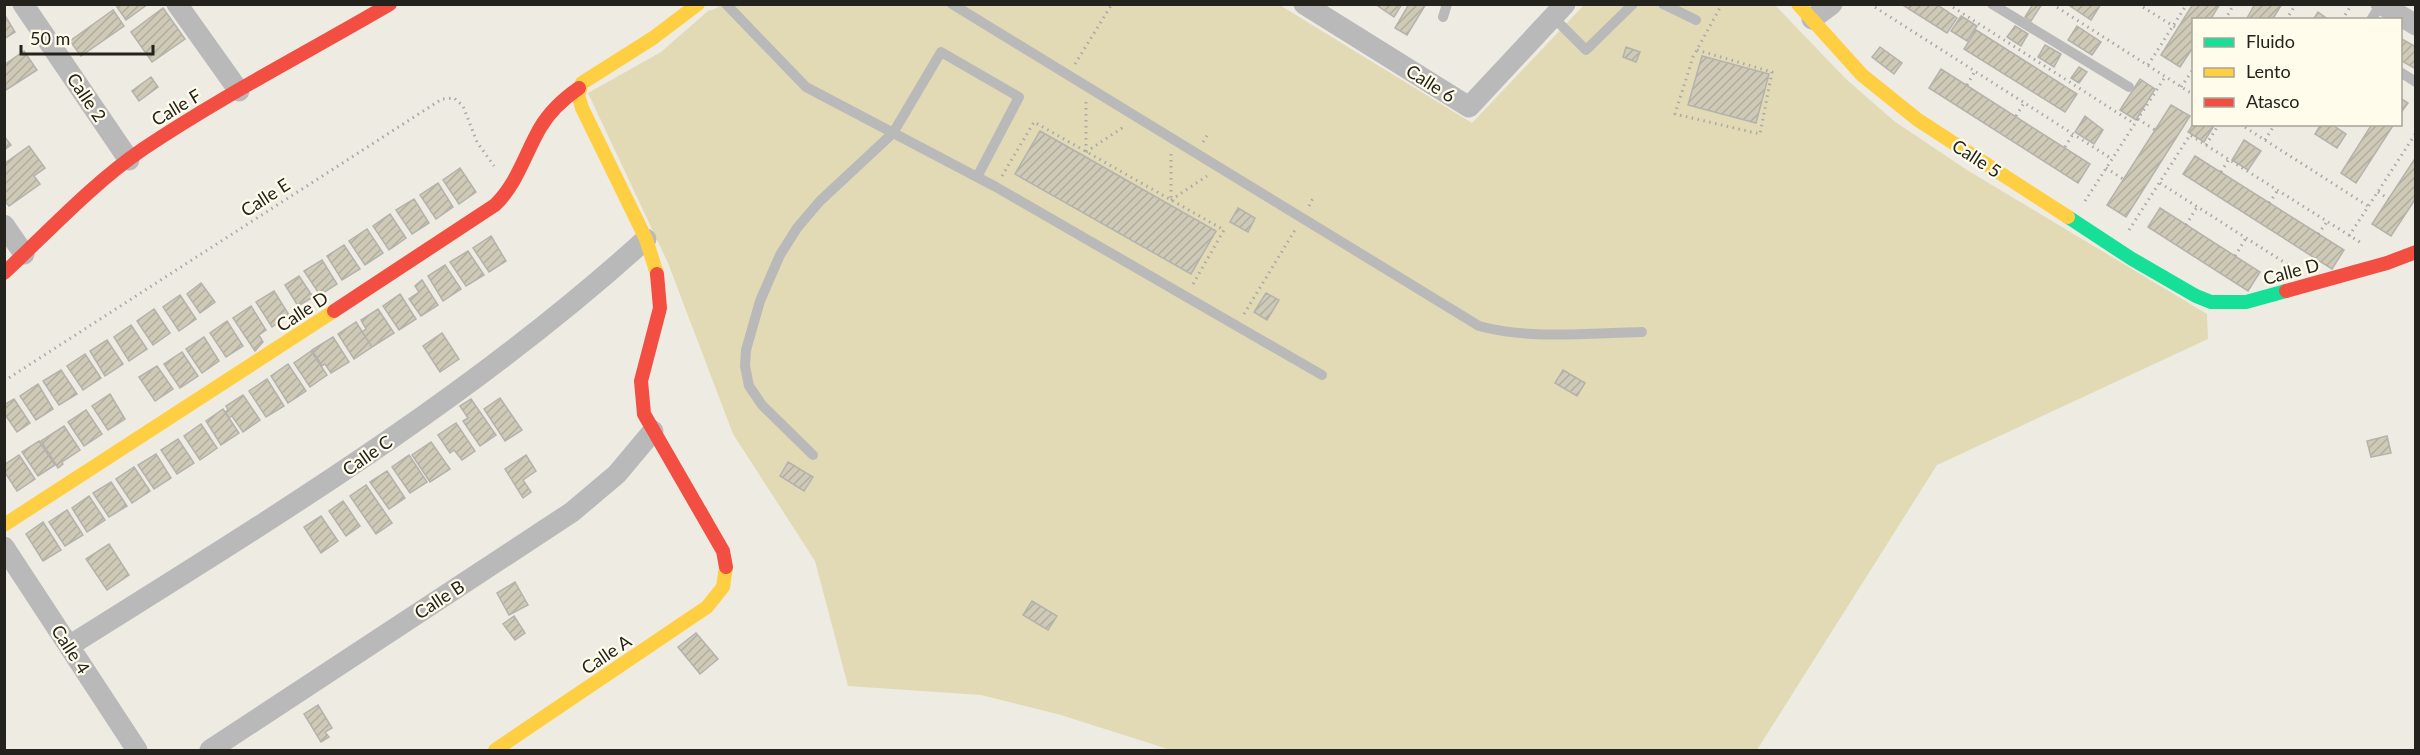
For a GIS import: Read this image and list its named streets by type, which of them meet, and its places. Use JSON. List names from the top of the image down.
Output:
{
  "streets": {
    "street": [
      "Calle 6",
      "Calle 2",
      "Calle F",
      "Calle 5",
      "Calle D",
      "Calle C",
      "Calle B",
      "Calle 4",
      "Calle A"
    ],
    "path": ["Calle E"]
  },
  "crossings": [
    ["Calle 2", "Calle F"],
    ["Calle 5", "Calle D"],
    ["Calle E", "Calle D"],
    ["Calle C", "Calle 4"],
    ["Calle B", "Calle A"]
  ],
  "legend": ["Fluido", "Lento", "Atasco"],
  "scale_bar": "50 m"
}
